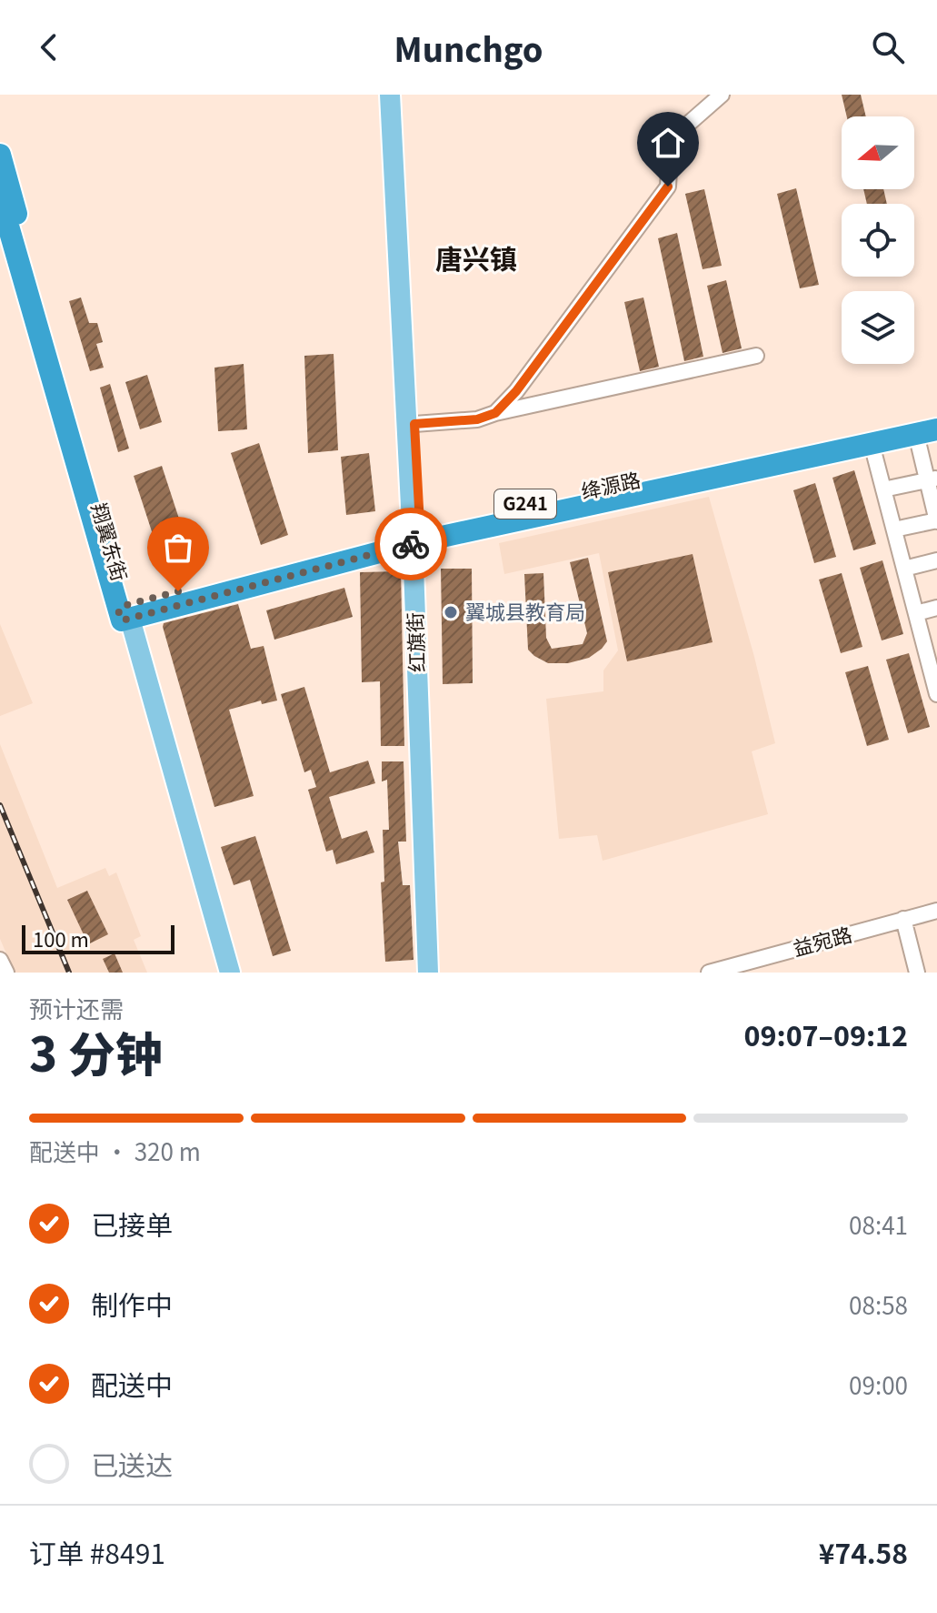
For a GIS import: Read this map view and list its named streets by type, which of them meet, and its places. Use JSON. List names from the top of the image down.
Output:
{
  "streets": {
    "highway": ["绛源路", "G241", "翔翼东街"],
    "main road": ["红旗街"],
    "street": ["益宛路"]
  },
  "crossings": [
    ["绛源路", "翔翼东街"],
    ["绛源路", "红旗街"]
  ],
  "districts": ["唐兴镇"],
  "places": ["翼城县教育局"],
  "scale_bar": "100 m",
  "north": "left",
  "page": {
    "header": "Munchgo",
    "scale": "100 m",
    "heading": ["3 分钟", "预计还需", "09:07–09:12"],
    "panel": ["订单 #8491", "¥74.58"],
    "bar": "配送中 · 320 m",
    "list": [
      ["已接单", "08:41"],
      ["制作中", "08:58"],
      ["配送中", "09:00"],
      "已送达"
    ]
  }
}
